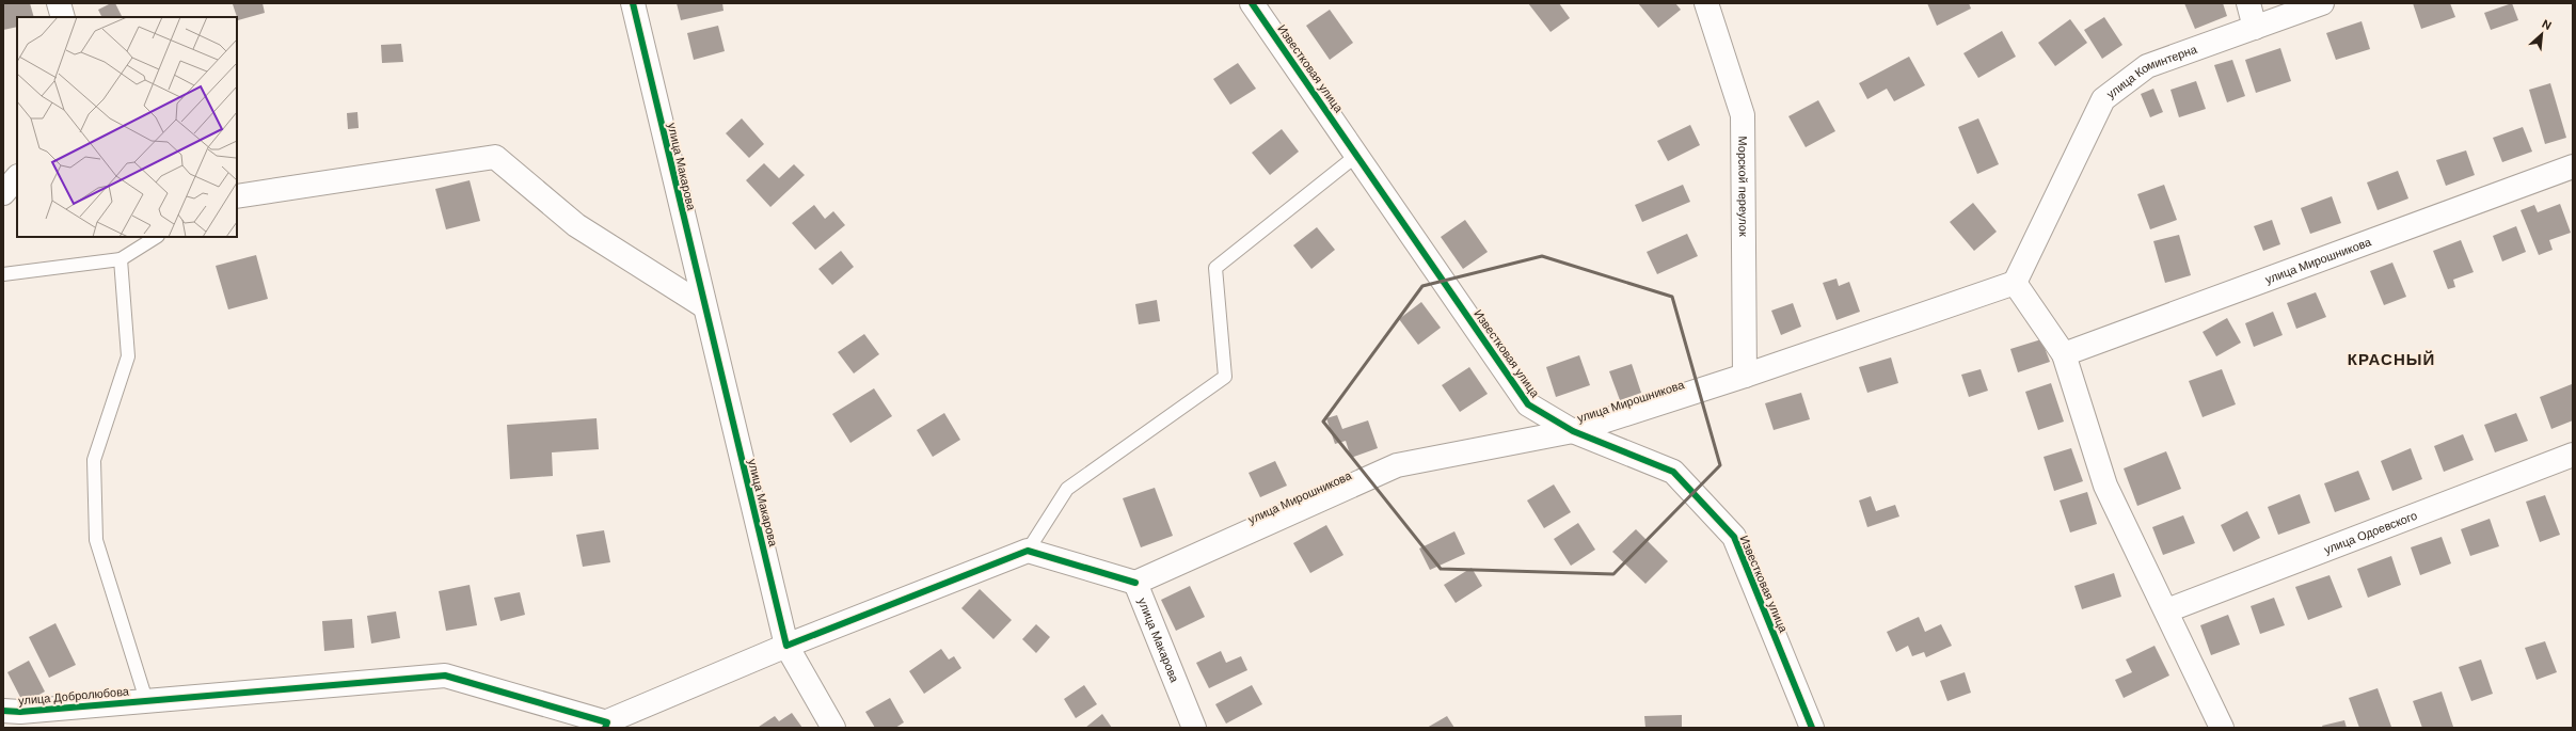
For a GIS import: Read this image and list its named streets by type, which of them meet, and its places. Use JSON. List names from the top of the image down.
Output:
{
  "streets": {
    "street": [
      "Известковая улица",
      "улица Коминтерна",
      "улица Макарова",
      "Морской переулок",
      "улица Мирошникова",
      "улица Одоевского",
      "улица Добролюбова"
    ]
  },
  "crossings": [
    ["Известковая улица", "улица Мирошникова"],
    ["улица Коминтерна", "улица Мирошникова"],
    ["улица Макарова", "улица Мирошникова"],
    ["Морской переулок", "улица Мирошникова"]
  ],
  "districts": ["КРАСНЫЙ"],
  "north": "top right"
}
